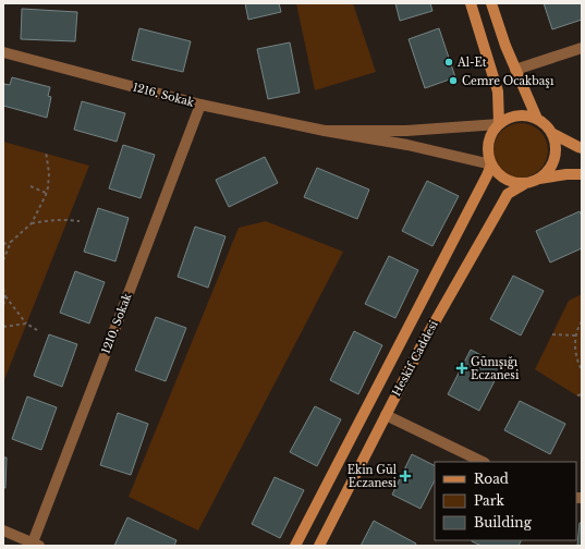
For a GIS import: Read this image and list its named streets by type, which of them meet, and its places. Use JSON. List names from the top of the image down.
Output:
{
  "streets": {
    "main road": ["Heskif Caddesi"],
    "street": ["1216. Sokak", "1210. Sokak"]
  },
  "crossings": [
    ["1216. Sokak", "1210. Sokak"]
  ],
  "places": {
    "other": ["Al-Et", "Cemre Ocakbaşı"],
    "health": ["Günışığı Eczanesi", "Ekin Gül Eczanesi"]
  },
  "legend": ["Road", "Park", "Building"]
}
